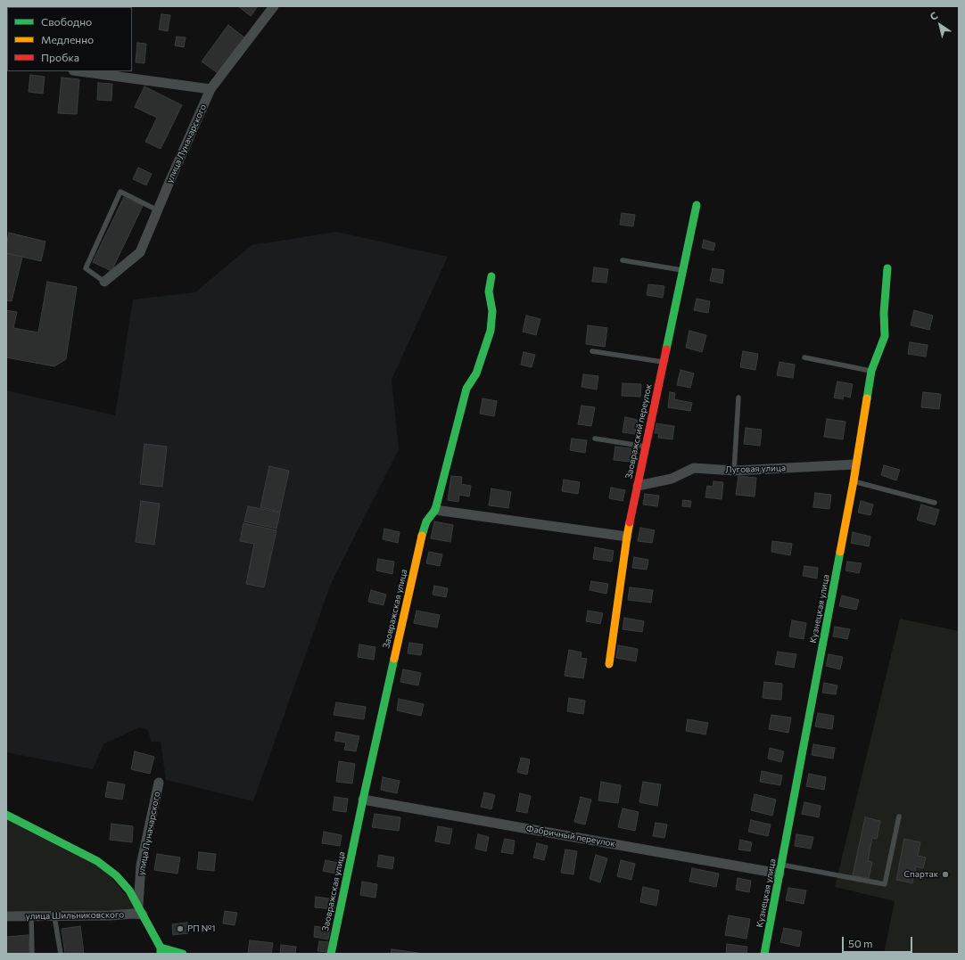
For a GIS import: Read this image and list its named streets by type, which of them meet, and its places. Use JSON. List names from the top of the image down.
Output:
{
  "streets": {
    "street": [
      "улица Луначарского",
      "Заовражский переулок",
      "Луговая улица",
      "Заовражская улица",
      "Кузнецкая улица",
      "Фабричный переулок",
      "улица Шильниковского"
    ]
  },
  "crossings": [
    ["Заовражский переулок", "Луговая улица"],
    ["Луговая улица", "Кузнецкая улица"],
    ["Заовражская улица", "Фабричный переулок"],
    ["Кузнецкая улица", "Фабричный переулок"]
  ],
  "places": ["Спартак", "РП №1"],
  "legend": ["Свободно", "Медленно", "Пробка"],
  "scale_bar": "50 m",
  "north": "top left"
}
